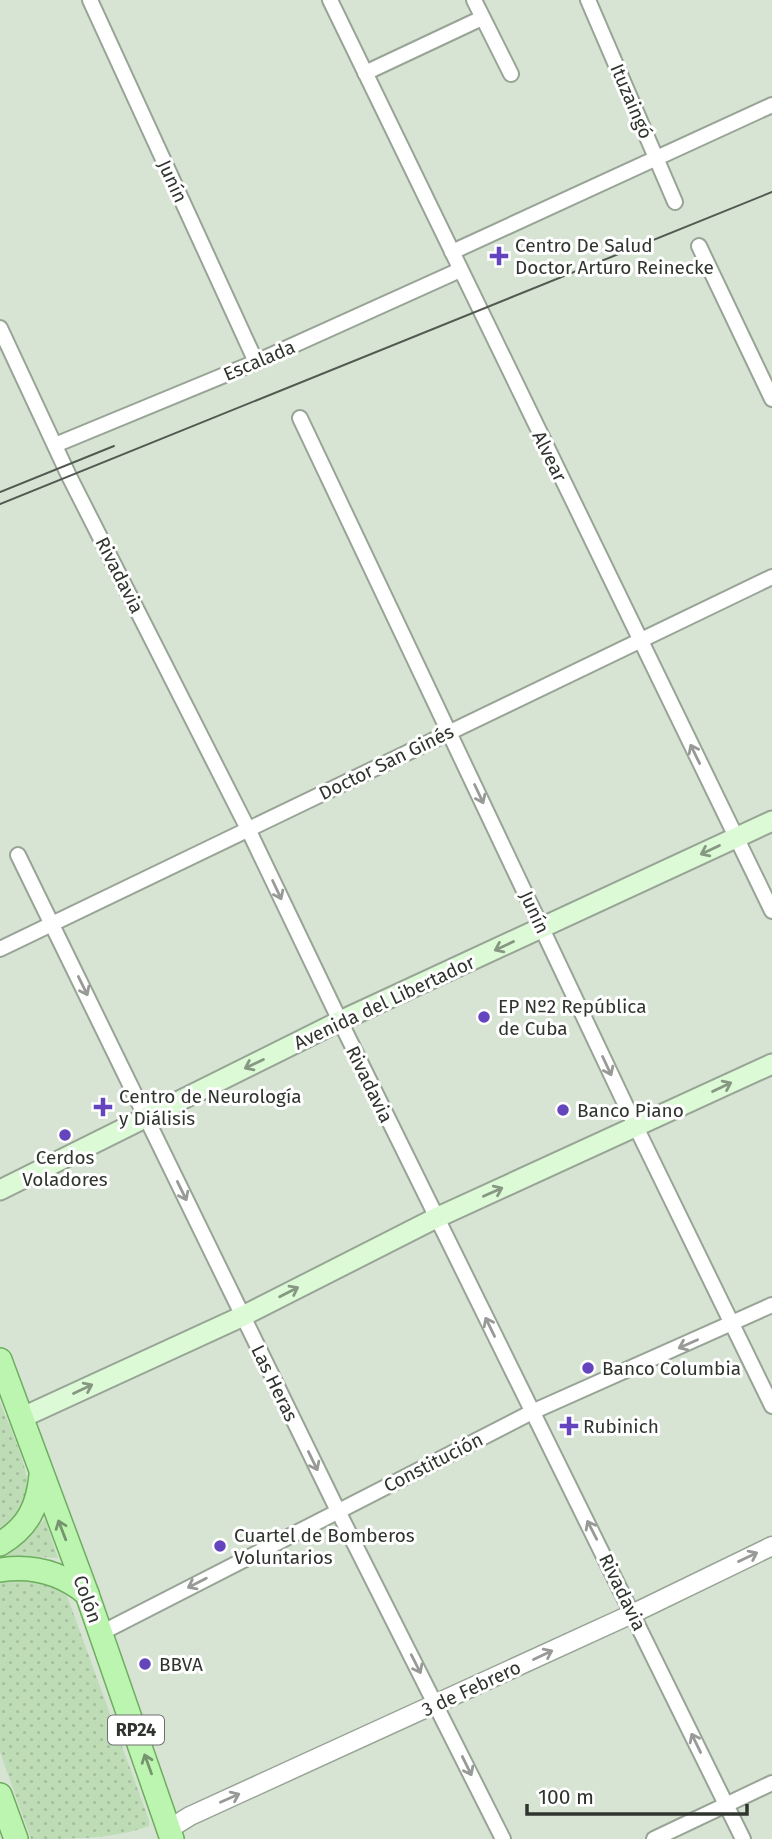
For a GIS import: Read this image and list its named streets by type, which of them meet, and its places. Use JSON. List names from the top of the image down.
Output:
{
  "streets": {
    "main road": ["Avenida del Libertador", "Colón", "RP24"],
    "street": [
      "Ituzaingó",
      "Junín",
      "Escalada",
      "Alvear",
      "Rivadavia",
      "Doctor San Ginés",
      "Las Heras",
      "Constitución",
      "3 de Febrero"
    ]
  },
  "crossings": [
    ["Junín", "Escalada"],
    ["Junín", "Doctor San Ginés"],
    ["Junín", "Avenida del Libertador"],
    ["Junín", "Constitución"],
    ["Escalada", "Alvear"],
    ["Escalada", "Rivadavia"],
    ["Alvear", "Doctor San Ginés"],
    ["Alvear", "Avenida del Libertador"],
    ["Rivadavia", "Doctor San Ginés"],
    ["Rivadavia", "Avenida del Libertador"],
    ["Rivadavia", "Constitución"],
    ["Rivadavia", "3 de Febrero"],
    ["Doctor San Ginés", "Las Heras"],
    ["Avenida del Libertador", "Las Heras"],
    ["Las Heras", "Constitución"],
    ["Las Heras", "3 de Febrero"],
    ["Constitución", "Colón"],
    ["Colón", "3 de Febrero"]
  ],
  "one_way": [
    "Avenida del Libertador",
    "Las Heras",
    "Constitución",
    "Colón",
    "3 de Febrero"
  ],
  "places": {
    "health": ["Centro De Salud Doctor Arturo Reinecke", "Centro de Neurología y Diálisis", "Rubinich"],
    "other": [
      "EP Nº2 República de Cuba",
      "Banco Piano",
      "Cerdos Voladores",
      "Banco Columbia",
      "Cuartel de Bomberos Voluntarios",
      "BBVA"
    ]
  },
  "scale_bar": "100 m"
}
